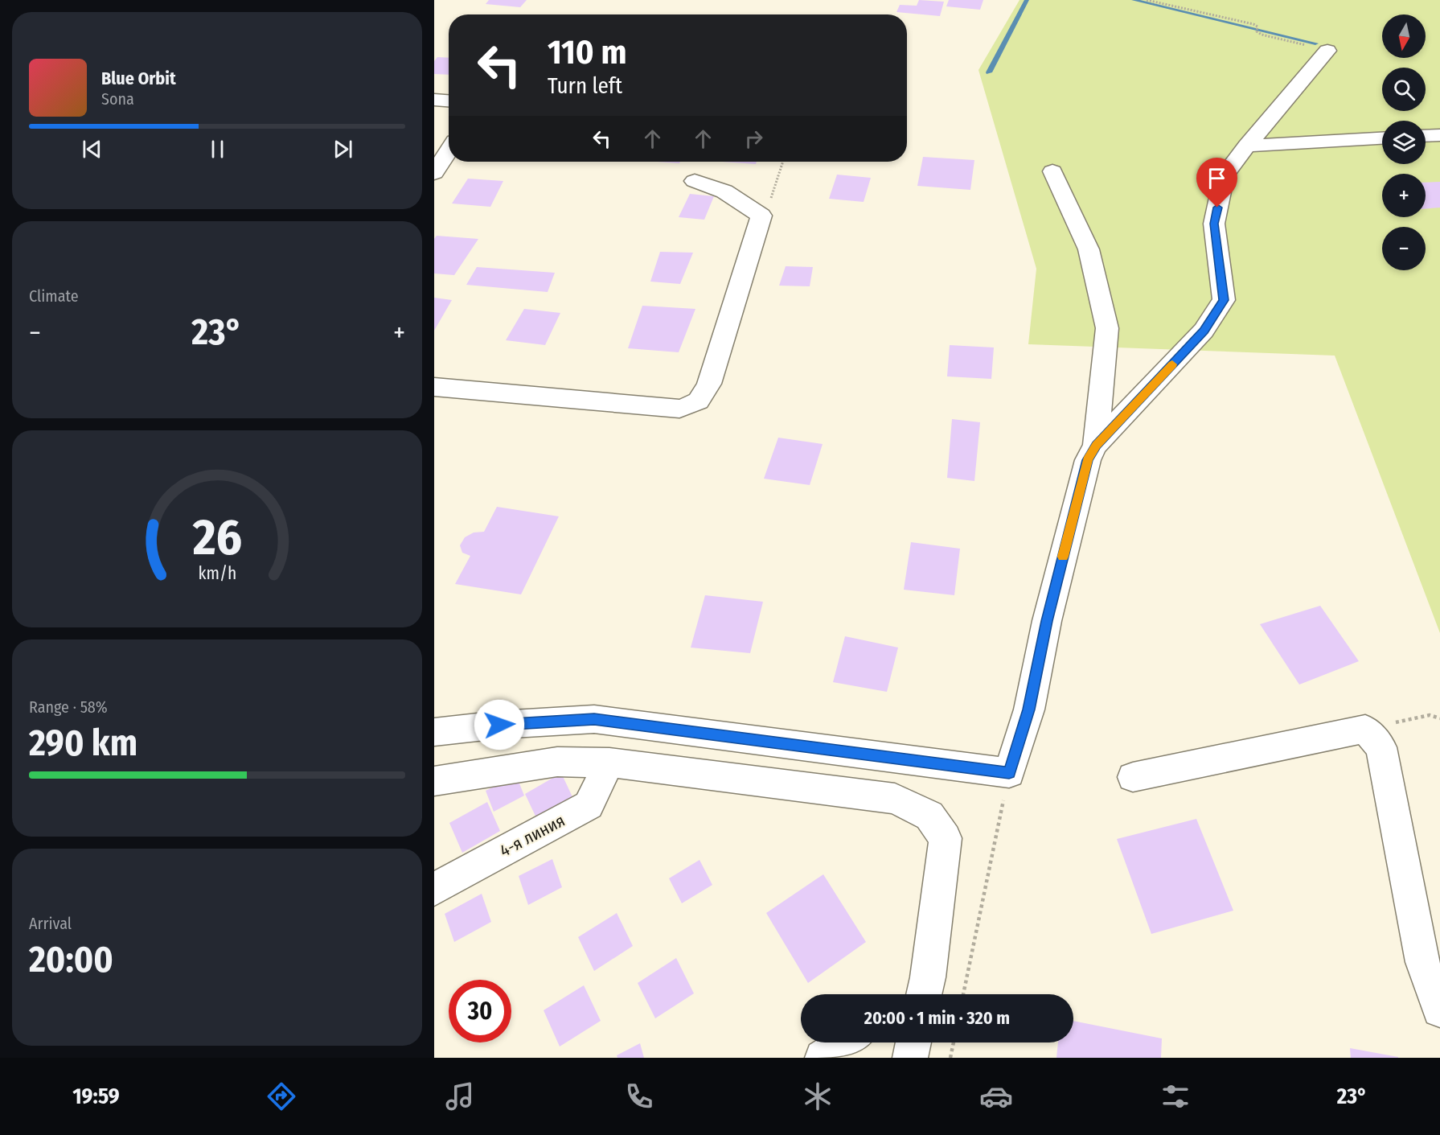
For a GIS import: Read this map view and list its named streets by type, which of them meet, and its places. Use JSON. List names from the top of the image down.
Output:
{
  "streets": {
    "street": ["4-я линия"]
  },
  "north": "bottom",
  "page": {
    "map_buttons": ["+", "−"],
    "turn": ["110 m", "Turn left"],
    "song": ["Blue Orbit", "Sona"],
    "tile": [
      "Climate",
      ["Range · 58%", "290 km"],
      ["Arrival", "20:00"]
    ],
    "heat": ["−", "23°", "+"],
    "limit": "30",
    "trip": "20:00 · 1 min · 320 m",
    "tabs": ["19:59", "23°"],
    "gauge": ["26", "km/h"]
  }
}
